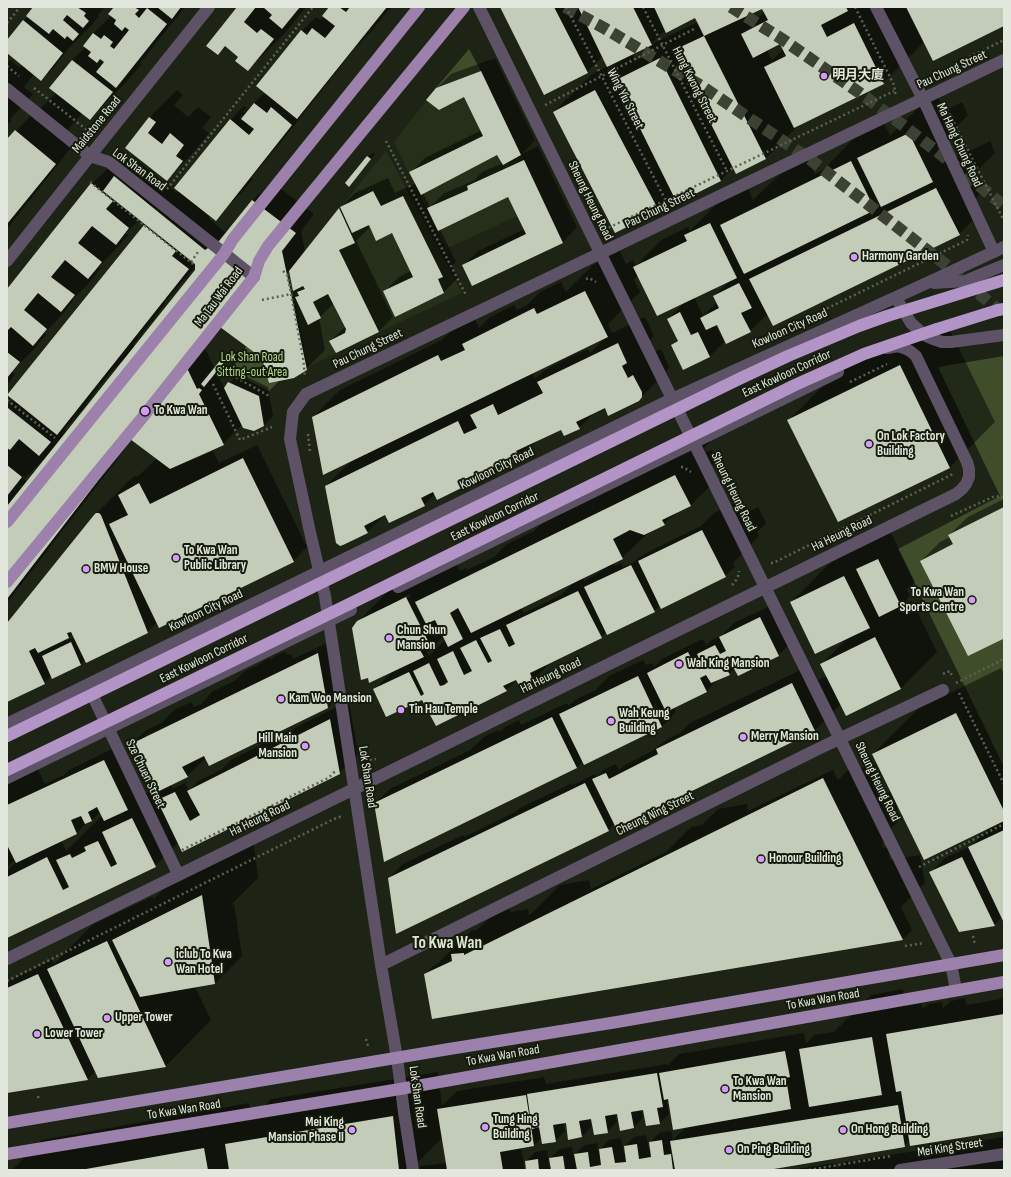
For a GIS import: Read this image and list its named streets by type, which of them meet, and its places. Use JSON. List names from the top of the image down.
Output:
{
  "streets": {
    "highway": ["East Kowloon Corridor"],
    "main road": ["Ma Tau Wai Road", "To Kwa Wan Road"],
    "street": [
      "Pau Chung Street",
      "Maidstone Road",
      "Ma Hang Chung Road",
      "Lok Shan Road",
      "Sheung Heung Road",
      "Kowloon City Road",
      "Ha Heung Road",
      "Sze Chuen Street",
      "Cheung Ning Street",
      "Mei King Street"
    ],
    "path": ["Hung Kwong Street", "Wing Yiu Street"]
  },
  "crossings": [
    ["Pau Chung Street", "Ma Hang Chung Road"],
    ["Pau Chung Street", "Lok Shan Road"],
    ["Pau Chung Street", "Sheung Heung Road"],
    ["Maidstone Road", "Lok Shan Road"],
    ["Ma Hang Chung Road", "Kowloon City Road"],
    ["Lok Shan Road", "Ma Tau Wai Road"],
    ["Lok Shan Road", "Kowloon City Road"],
    ["Lok Shan Road", "Ha Heung Road"],
    ["Lok Shan Road", "Cheung Ning Street"],
    ["Lok Shan Road", "To Kwa Wan Road"],
    ["Sheung Heung Road", "Kowloon City Road"],
    ["Sheung Heung Road", "Ha Heung Road"],
    ["Sheung Heung Road", "Cheung Ning Street"],
    ["Sheung Heung Road", "To Kwa Wan Road"],
    ["Kowloon City Road", "Sze Chuen Street"],
    ["Ha Heung Road", "Sze Chuen Street"]
  ],
  "districts": ["To Kwa Wan"],
  "parks": ["Lok Shan Road Sitting-out Area"],
  "places": [
    "明月大廈",
    "Harmony Garden",
    "To Kwa Wan",
    "On Lok Factory Building",
    "To Kwa Wan Public Library",
    "BMW House",
    "To Kwa Wan Sports Centre",
    "Chun Shun Mansion",
    "Wah King Mansion",
    "Kam Woo Mansion",
    "Tin Hau Temple",
    "Wah Keung Building",
    "Merry Mansion",
    "Hill Main Mansion",
    "Honour Building",
    "iclub To Kwa Wan Hotel",
    "Upper Tower",
    "Lower Tower",
    "To Kwa Wan Mansion",
    "Tung Hing Building",
    "Mei King Mansion Phase II",
    "On Hong Building",
    "On Ping Building"
  ]
}
